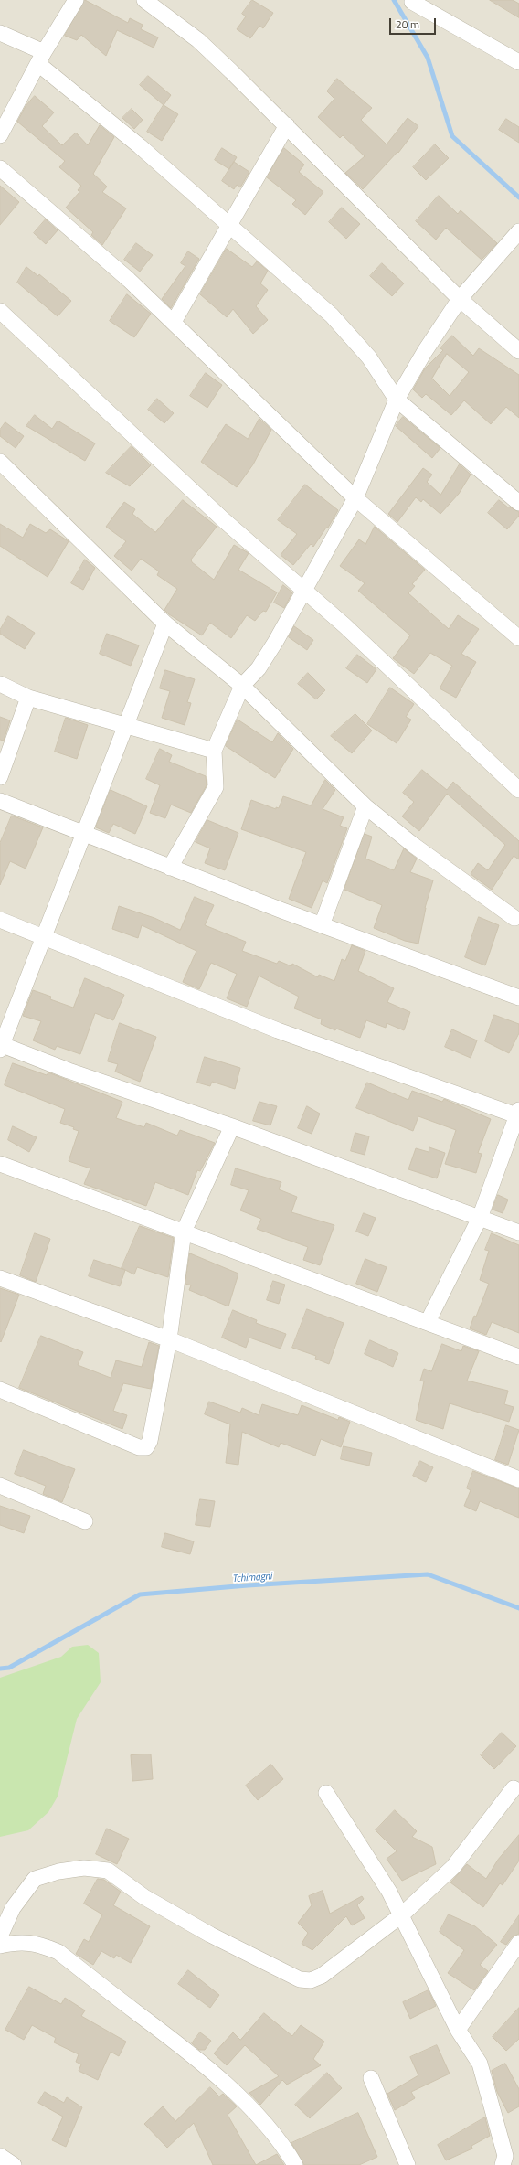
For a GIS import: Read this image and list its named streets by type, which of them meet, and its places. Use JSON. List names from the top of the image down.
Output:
{
  "water": ["Tchimagni"],
  "scale_bar": "20 m"
}
